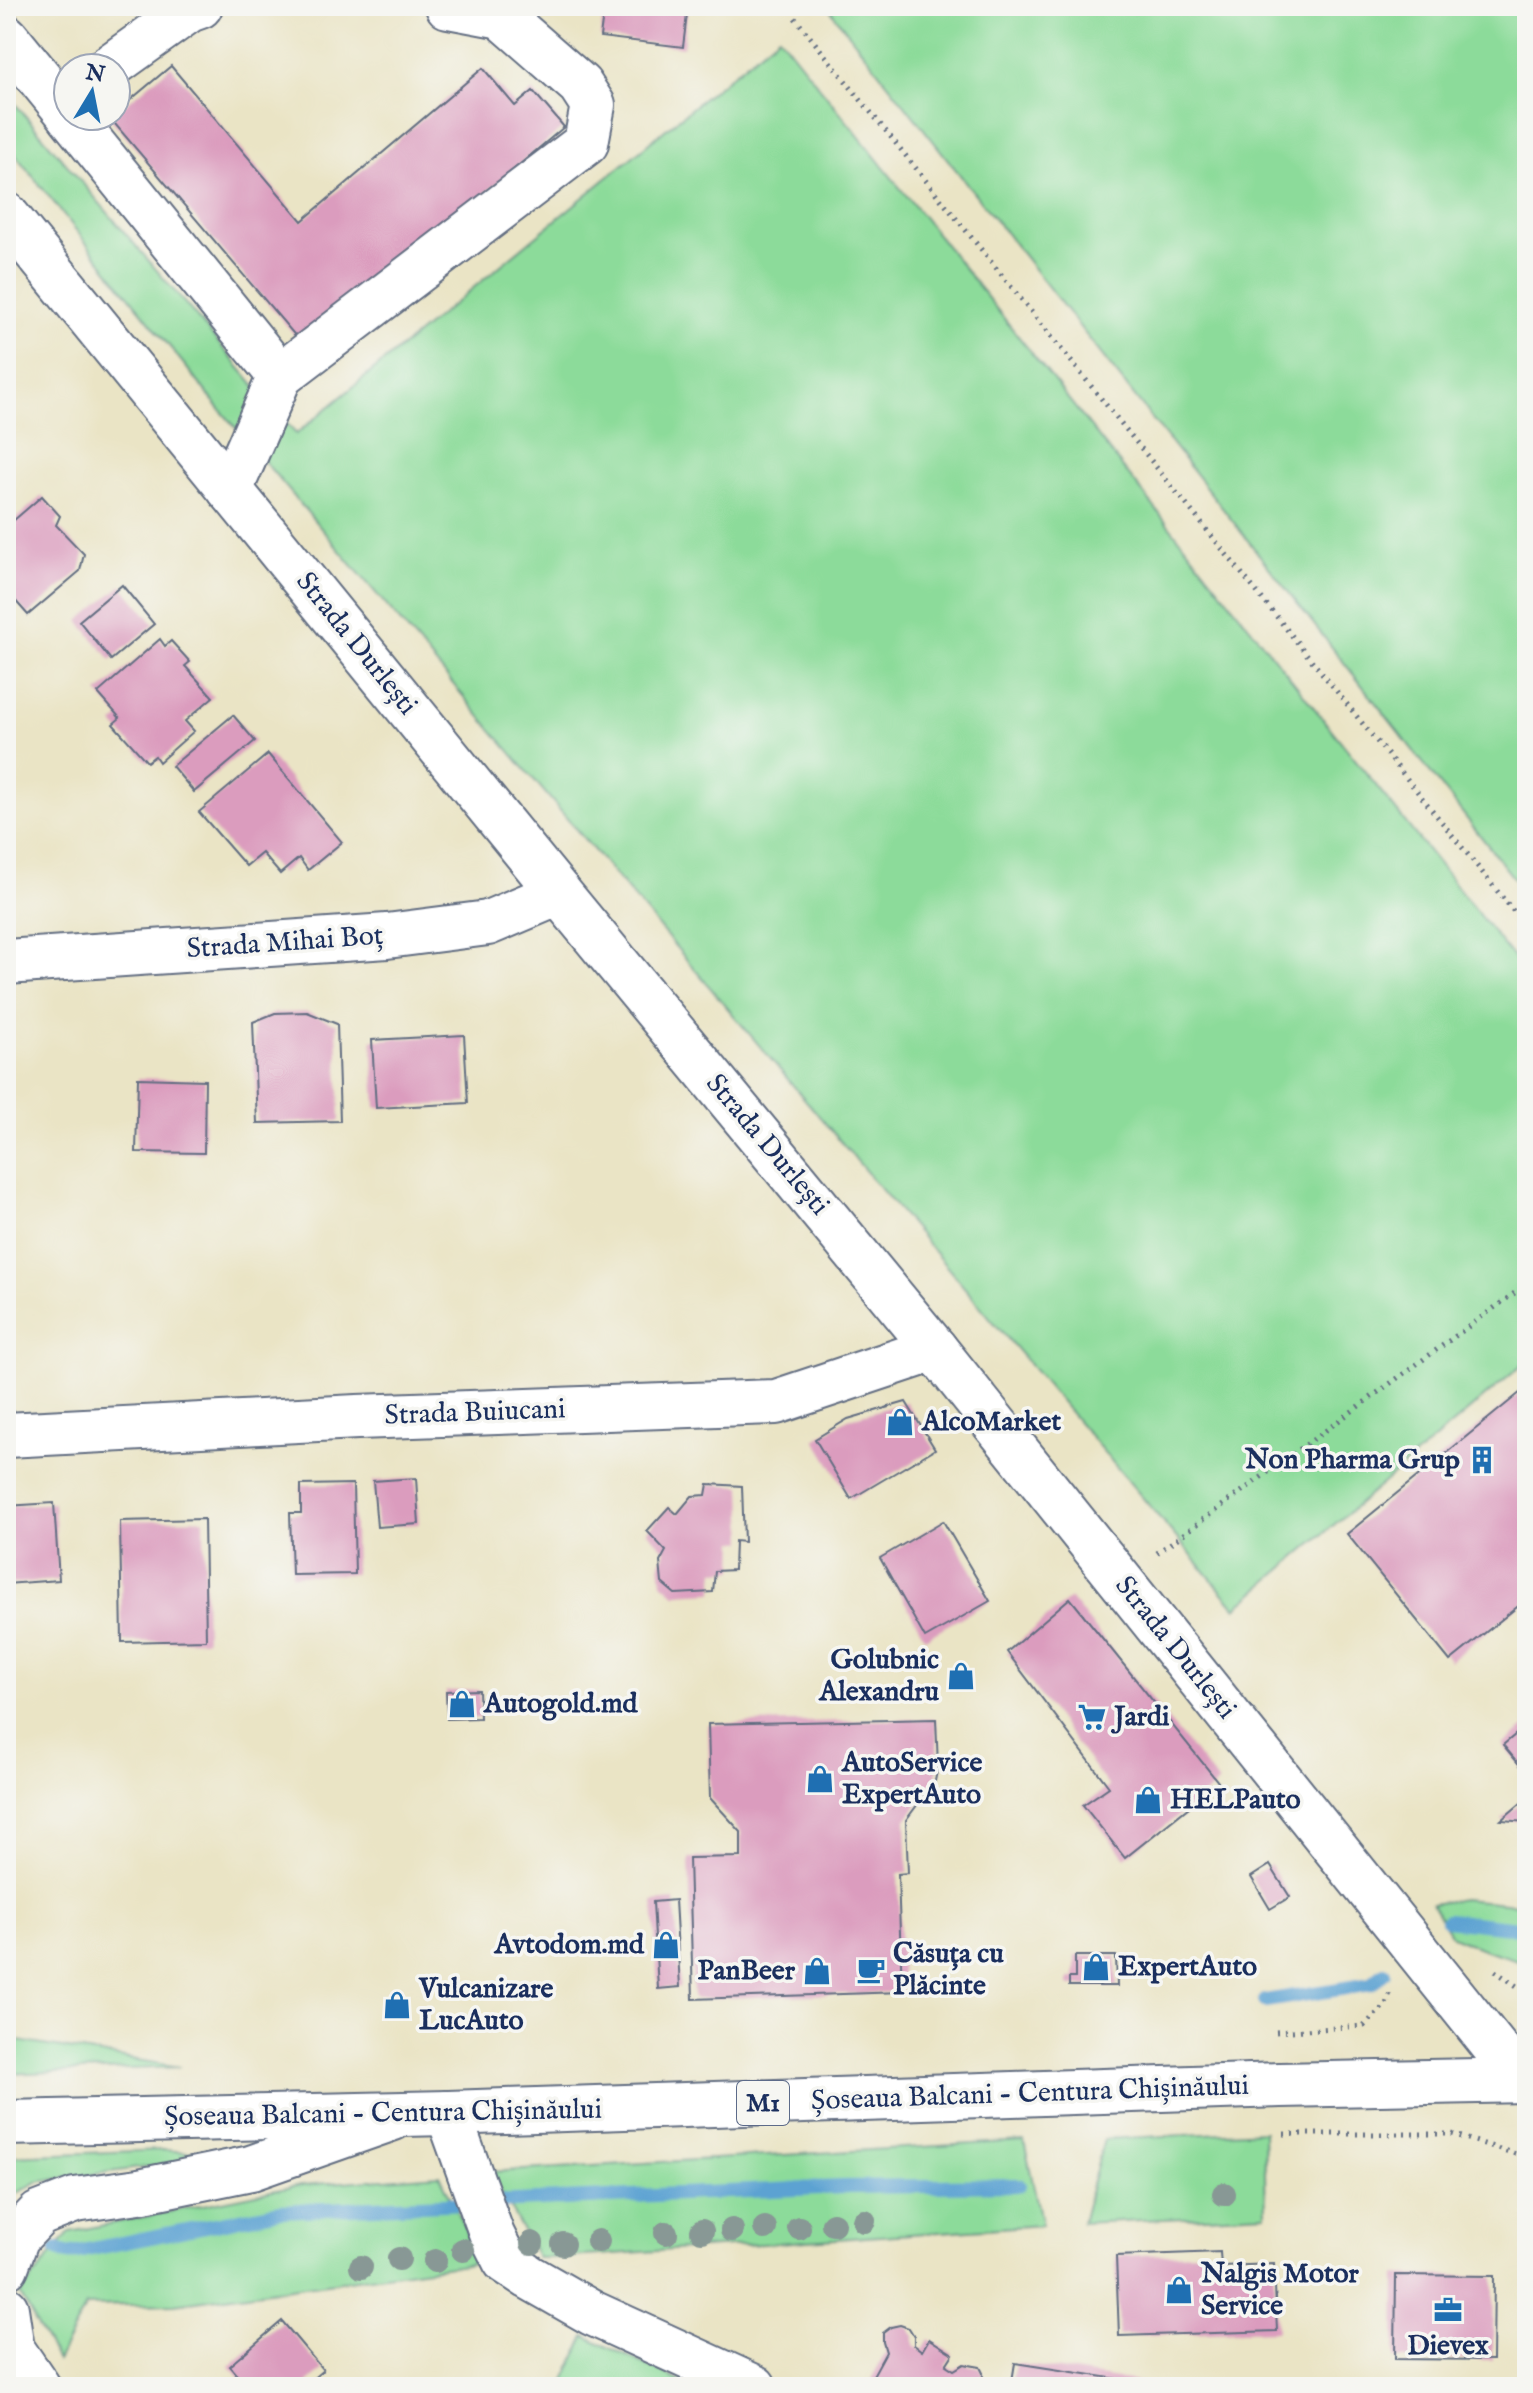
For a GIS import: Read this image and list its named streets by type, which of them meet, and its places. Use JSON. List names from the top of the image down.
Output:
{
  "streets": {
    "main road": [
      "Strada Durlești",
      "Strada Mihai Boț",
      "Strada Buiucani",
      "Șoseaua Balcani - Centura Chișinăului",
      "M1"
    ]
  },
  "crossings": [
    ["Strada Durlești", "Strada Mihai Boț"],
    ["Strada Durlești", "Strada Buiucani"],
    ["Strada Durlești", "Șoseaua Balcani - Centura Chișinăului"]
  ],
  "places": {
    "shop": [
      "AlcoMarket",
      "Golubnic Alexandru",
      "Autogold.md",
      "AutoService ExpertAuto",
      "HELPauto",
      "Avtodom.md",
      "ExpertAuto",
      "PanBeer",
      "Vulcanizare LucAuto",
      "Nalgis Motor Service"
    ],
    "building": ["Non Pharma Grup"],
    "supermarket": ["Jardi"],
    "cafe": ["Căsuța cu Plăcinte"],
    "office": ["Dievex"]
  },
  "north": "top"
}
